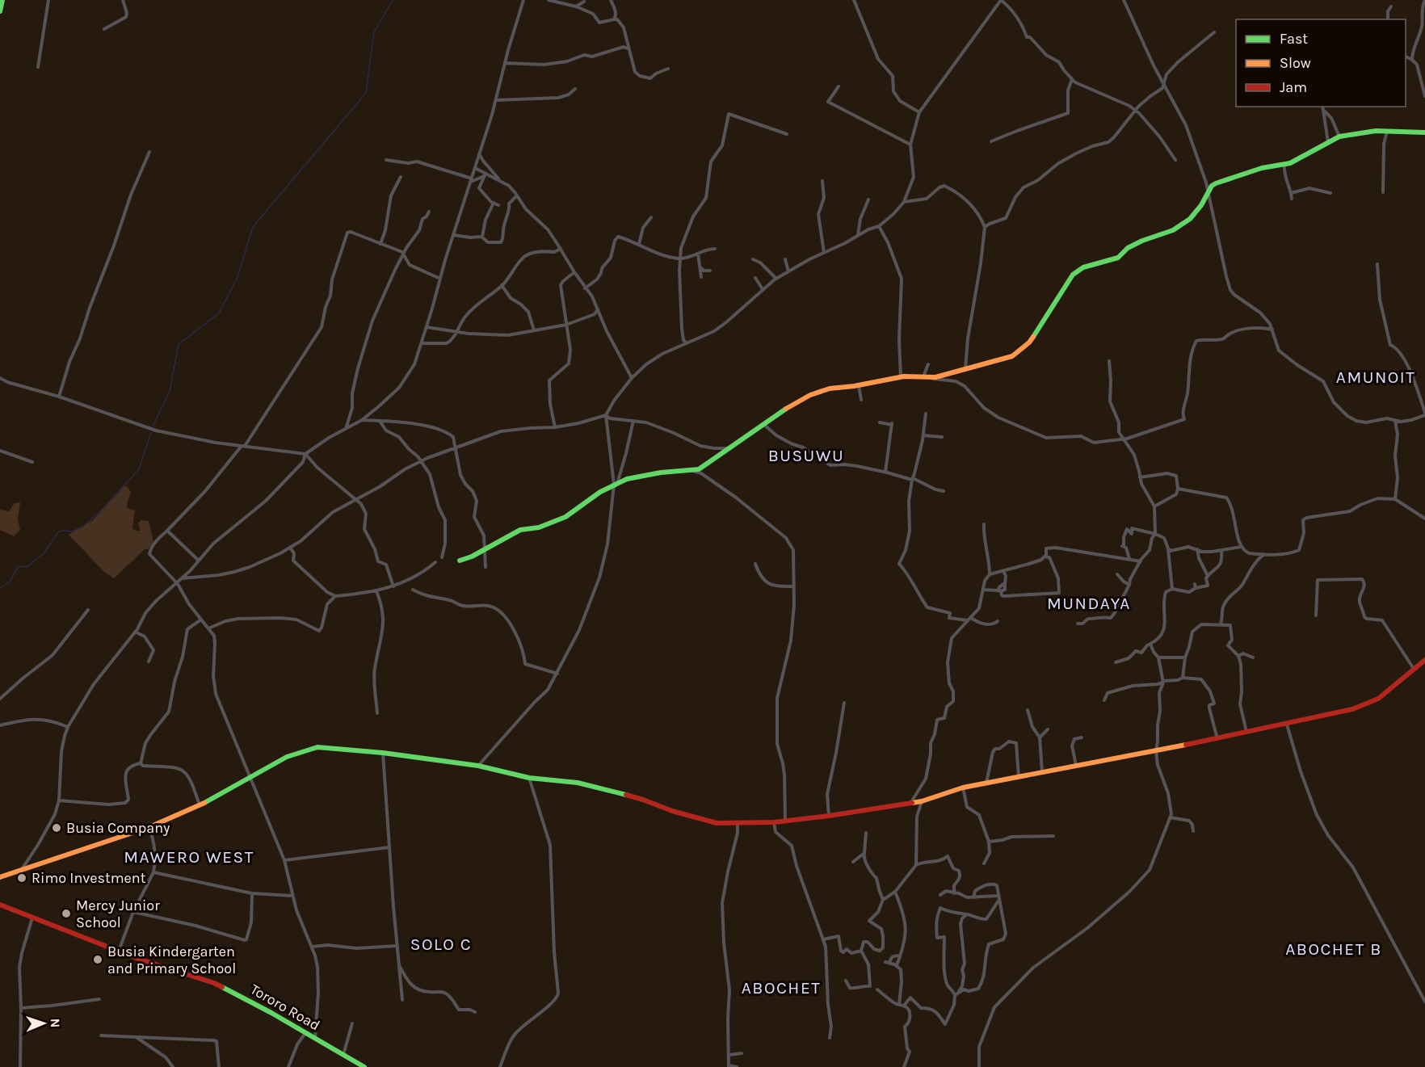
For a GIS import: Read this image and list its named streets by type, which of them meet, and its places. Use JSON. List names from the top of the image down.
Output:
{
  "streets": {
    "main road": ["Tororo Road"]
  },
  "districts": [
    "AMUNOIT",
    "BUSUWU",
    "MUNDAYA",
    "MAWERO WEST",
    "SOLO C",
    "ABOCHET B",
    "ABOCHET"
  ],
  "places": [
    "Busia Company",
    "Rimo Investment",
    "Mercy Junior School",
    "Busia Kindergarten and Primary School"
  ],
  "legend": ["Fast", "Slow", "Jam"],
  "north": "right"
}
